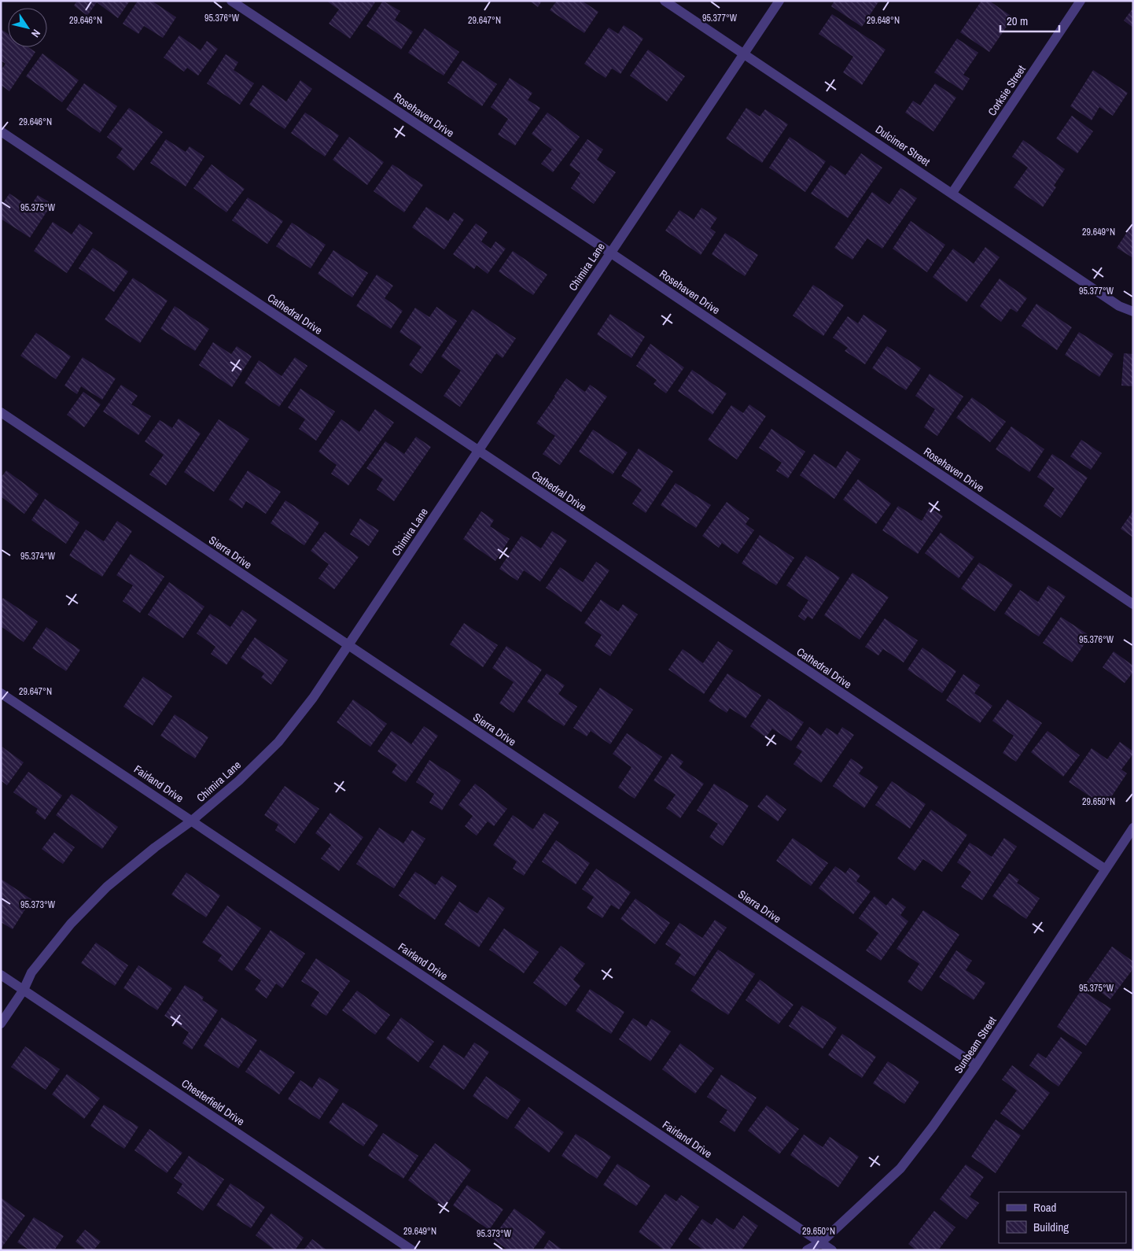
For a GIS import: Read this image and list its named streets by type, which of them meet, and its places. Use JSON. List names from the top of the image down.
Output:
{
  "streets": {
    "street": [
      "Corksie Street",
      "Rosehaven Drive",
      "Dulcimer Street",
      "Chimira Lane",
      "Cathedral Drive",
      "Sierra Drive",
      "Fairland Drive",
      "Sunbeam Street",
      "Chesterfield Drive"
    ]
  },
  "crossings": [
    ["Corksie Street", "Dulcimer Street"],
    ["Rosehaven Drive", "Chimira Lane"],
    ["Dulcimer Street", "Chimira Lane"],
    ["Chimira Lane", "Cathedral Drive"],
    ["Chimira Lane", "Sierra Drive"],
    ["Chimira Lane", "Fairland Drive"],
    ["Chimira Lane", "Chesterfield Drive"],
    ["Cathedral Drive", "Sunbeam Street"],
    ["Sierra Drive", "Sunbeam Street"],
    ["Fairland Drive", "Sunbeam Street"]
  ],
  "legend": ["Road", "Building"],
  "scale_bar": "20 m",
  "north": "bottom right",
  "coordinates": [
    "95.376°W",
    "95.377°W",
    "29.646°N",
    "29.647°N",
    "29.648°N",
    "95.375°W",
    "29.649°N",
    "95.374°W",
    "29.650°N",
    "95.373°W"
  ]
}
